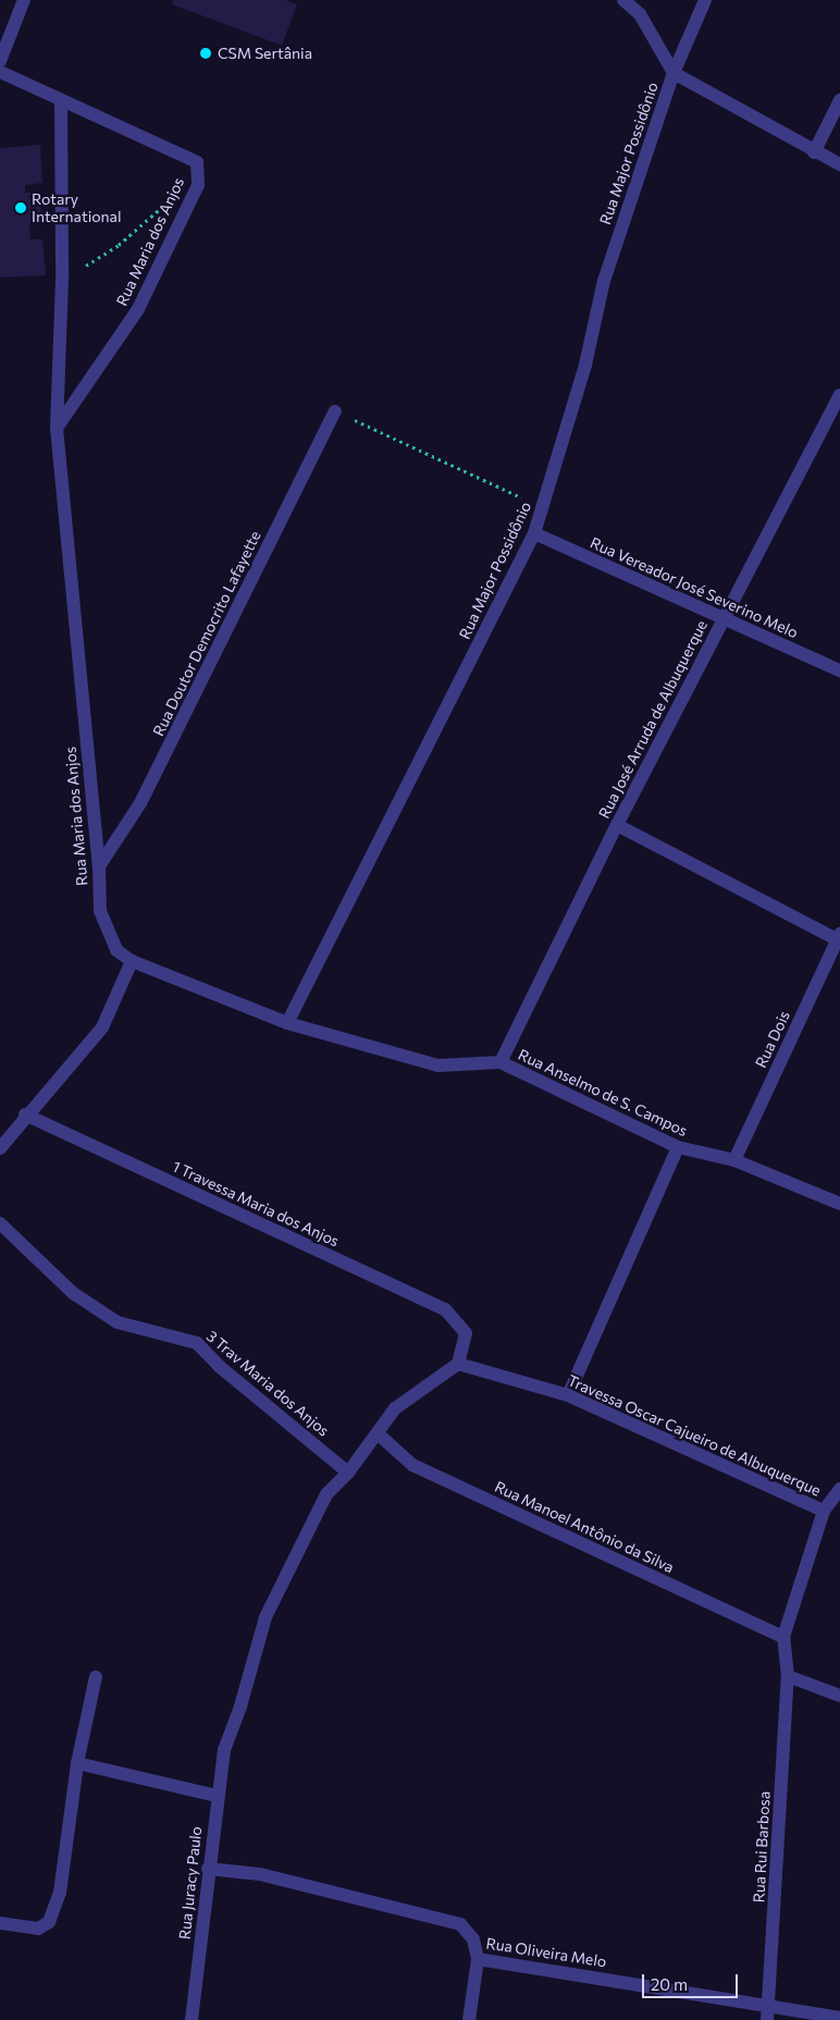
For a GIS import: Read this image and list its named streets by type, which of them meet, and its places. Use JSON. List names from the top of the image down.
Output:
{
  "streets": {
    "street": [
      "Rua Major Possidônio",
      "Rua Maria dos Anjos",
      "Rua Vereador José Severino Melo",
      "Rua Doutor Democrito Lafayette",
      "Rua José Arruda de Albuquerque",
      "Rua Dois",
      "Rua Anselmo de S. Campos",
      "1 Travessa Maria dos Anjos",
      "3 Trav Maria dos Anjos",
      "Travessa Oscar Cajueiro de Albuquerque",
      "Rua Manoel Antônio da Silva",
      "Rua Rui Barbosa",
      "Rua Juracy Paulo",
      "Rua Oliveira Melo"
    ]
  },
  "crossings": [
    ["Rua Major Possidônio", "Rua Vereador José Severino Melo"],
    ["Rua Major Possidônio", "Rua Anselmo de S. Campos"],
    ["Rua Maria dos Anjos", "Rua Doutor Democrito Lafayette"],
    ["Rua Maria dos Anjos", "Rua Anselmo de S. Campos"],
    ["Rua Vereador José Severino Melo", "Rua José Arruda de Albuquerque"],
    ["Rua José Arruda de Albuquerque", "Rua Anselmo de S. Campos"],
    ["Rua Dois", "Rua Anselmo de S. Campos"],
    ["1 Travessa Maria dos Anjos", "Travessa Oscar Cajueiro de Albuquerque"],
    ["1 Travessa Maria dos Anjos", "Rua Juracy Paulo"],
    ["3 Trav Maria dos Anjos", "Rua Juracy Paulo"],
    ["Travessa Oscar Cajueiro de Albuquerque", "Rua Juracy Paulo"],
    ["Rua Manoel Antônio da Silva", "Rua Rui Barbosa"],
    ["Rua Manoel Antônio da Silva", "Rua Juracy Paulo"],
    ["Rua Rui Barbosa", "Rua Oliveira Melo"],
    ["Rua Juracy Paulo", "Rua Oliveira Melo"]
  ],
  "places": ["CSM Sertânia", "Rotary International"],
  "scale_bar": "20 m"
}
